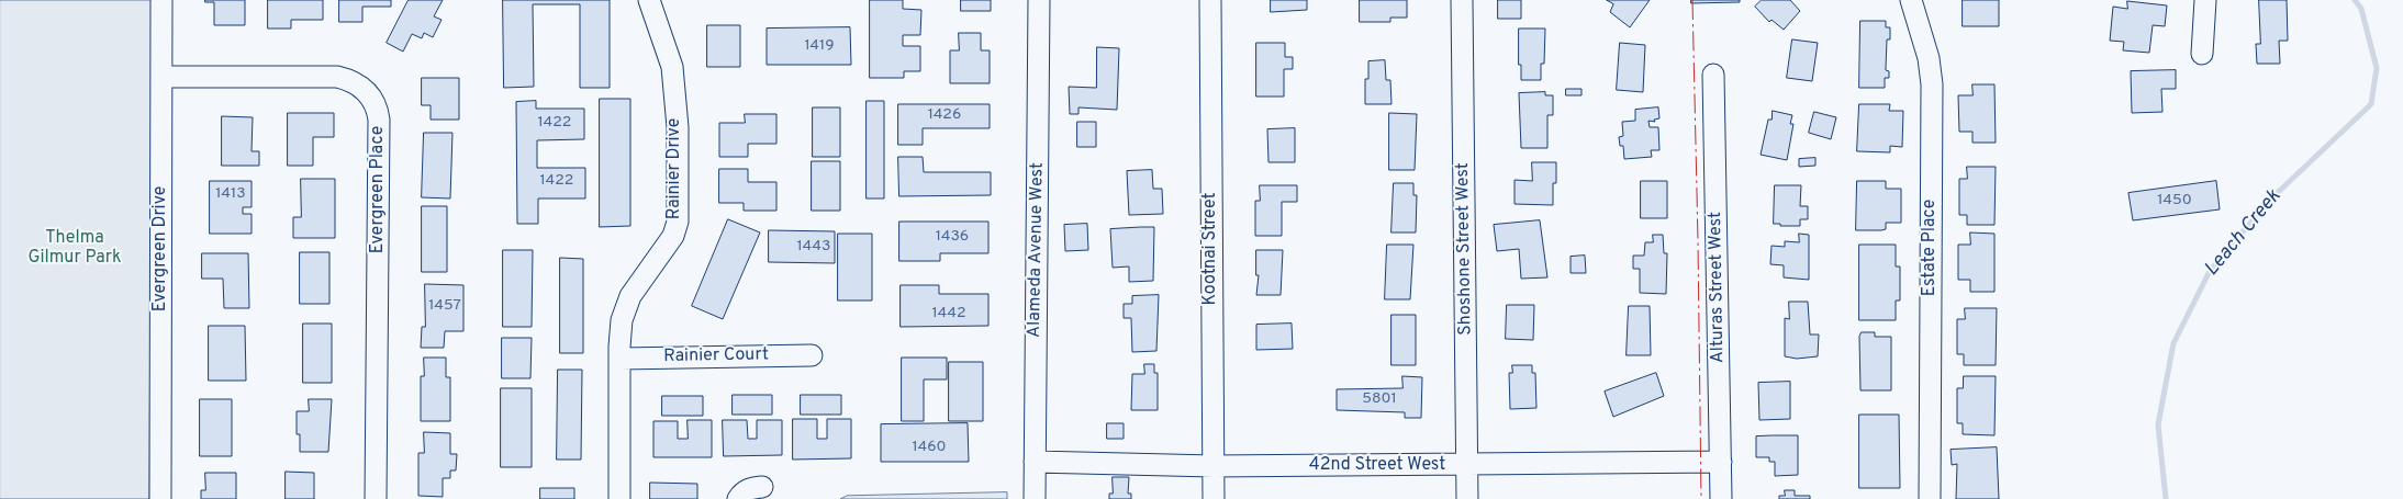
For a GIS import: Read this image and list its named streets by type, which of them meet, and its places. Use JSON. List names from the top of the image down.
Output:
{
  "streets": {
    "street": [
      "Rainier Drive",
      "Evergreen Place",
      "Estate Place",
      "Evergreen Drive",
      "Kootnai Street",
      "Shoshone Street West",
      "Alameda Avenue West",
      "Alturas Street West",
      "Rainier Court",
      "42nd Street West"
    ]
  },
  "crossings": [
    ["Rainier Drive", "Rainier Court"],
    ["Evergreen Place", "Evergreen Drive"],
    ["Kootnai Street", "42nd Street West"],
    ["Shoshone Street West", "42nd Street West"],
    ["Alameda Avenue West", "42nd Street West"],
    ["Alturas Street West", "42nd Street West"]
  ],
  "water": ["Leach Creek"],
  "parks": ["Thelma Gilmur Park"],
  "house_numbers": [
    "1419",
    "1426",
    "1422",
    "1422",
    "1413",
    "1450",
    "1436",
    "1443",
    "1457",
    "1442",
    "5801",
    "1460"
  ]
}
